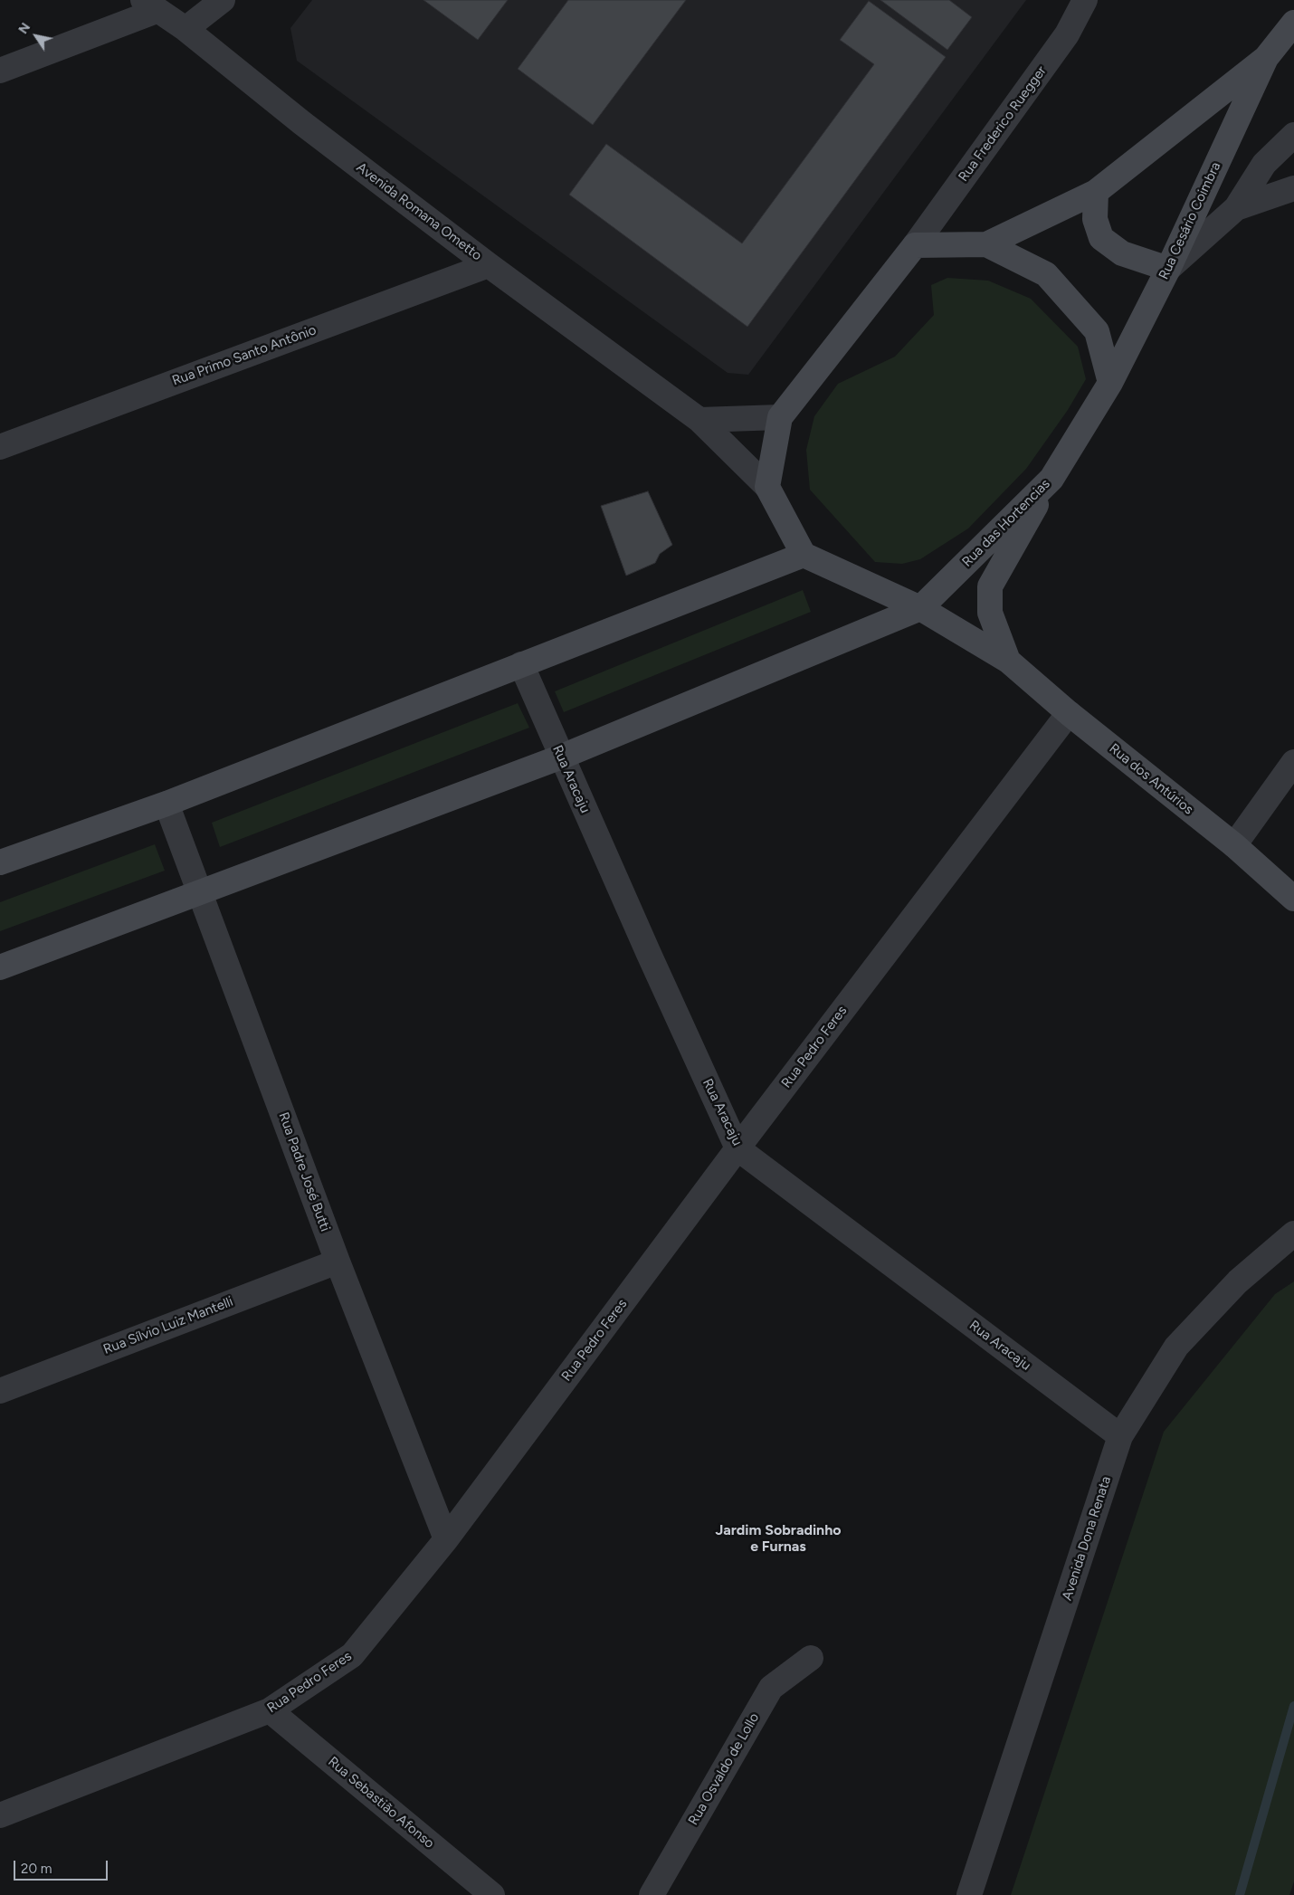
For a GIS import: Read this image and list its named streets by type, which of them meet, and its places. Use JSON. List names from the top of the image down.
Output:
{
  "streets": {
    "street": [
      "Rua Frederico Ruegger",
      "Avenida Romana Ometto",
      "Rua Cesário Coimbra",
      "Rua Primo Santo Antônio",
      "Rua das Hortencias",
      "Rua Aracaju",
      "Rua dos Antúrios",
      "Rua Pedro Feres",
      "Rua Padre José Butti",
      "Rua Sílvio Luiz Mantelli",
      "Avenida Dona Renata",
      "Rua Osvaldo de Lollo",
      "Rua Sebastião Afonso"
    ]
  },
  "crossings": [
    ["Avenida Romana Ometto", "Rua Primo Santo Antônio"],
    ["Rua Cesário Coimbra", "Rua das Hortencias"],
    ["Rua das Hortencias", "Rua dos Antúrios"],
    ["Rua Aracaju", "Rua Pedro Feres"],
    ["Rua Aracaju", "Avenida Dona Renata"],
    ["Rua dos Antúrios", "Rua Pedro Feres"],
    ["Rua Pedro Feres", "Rua Padre José Butti"],
    ["Rua Pedro Feres", "Rua Sebastião Afonso"],
    ["Rua Padre José Butti", "Rua Sílvio Luiz Mantelli"]
  ],
  "districts": ["Jardim Sobradinho e Furnas"],
  "scale_bar": "20 m",
  "north": "top left"
}
